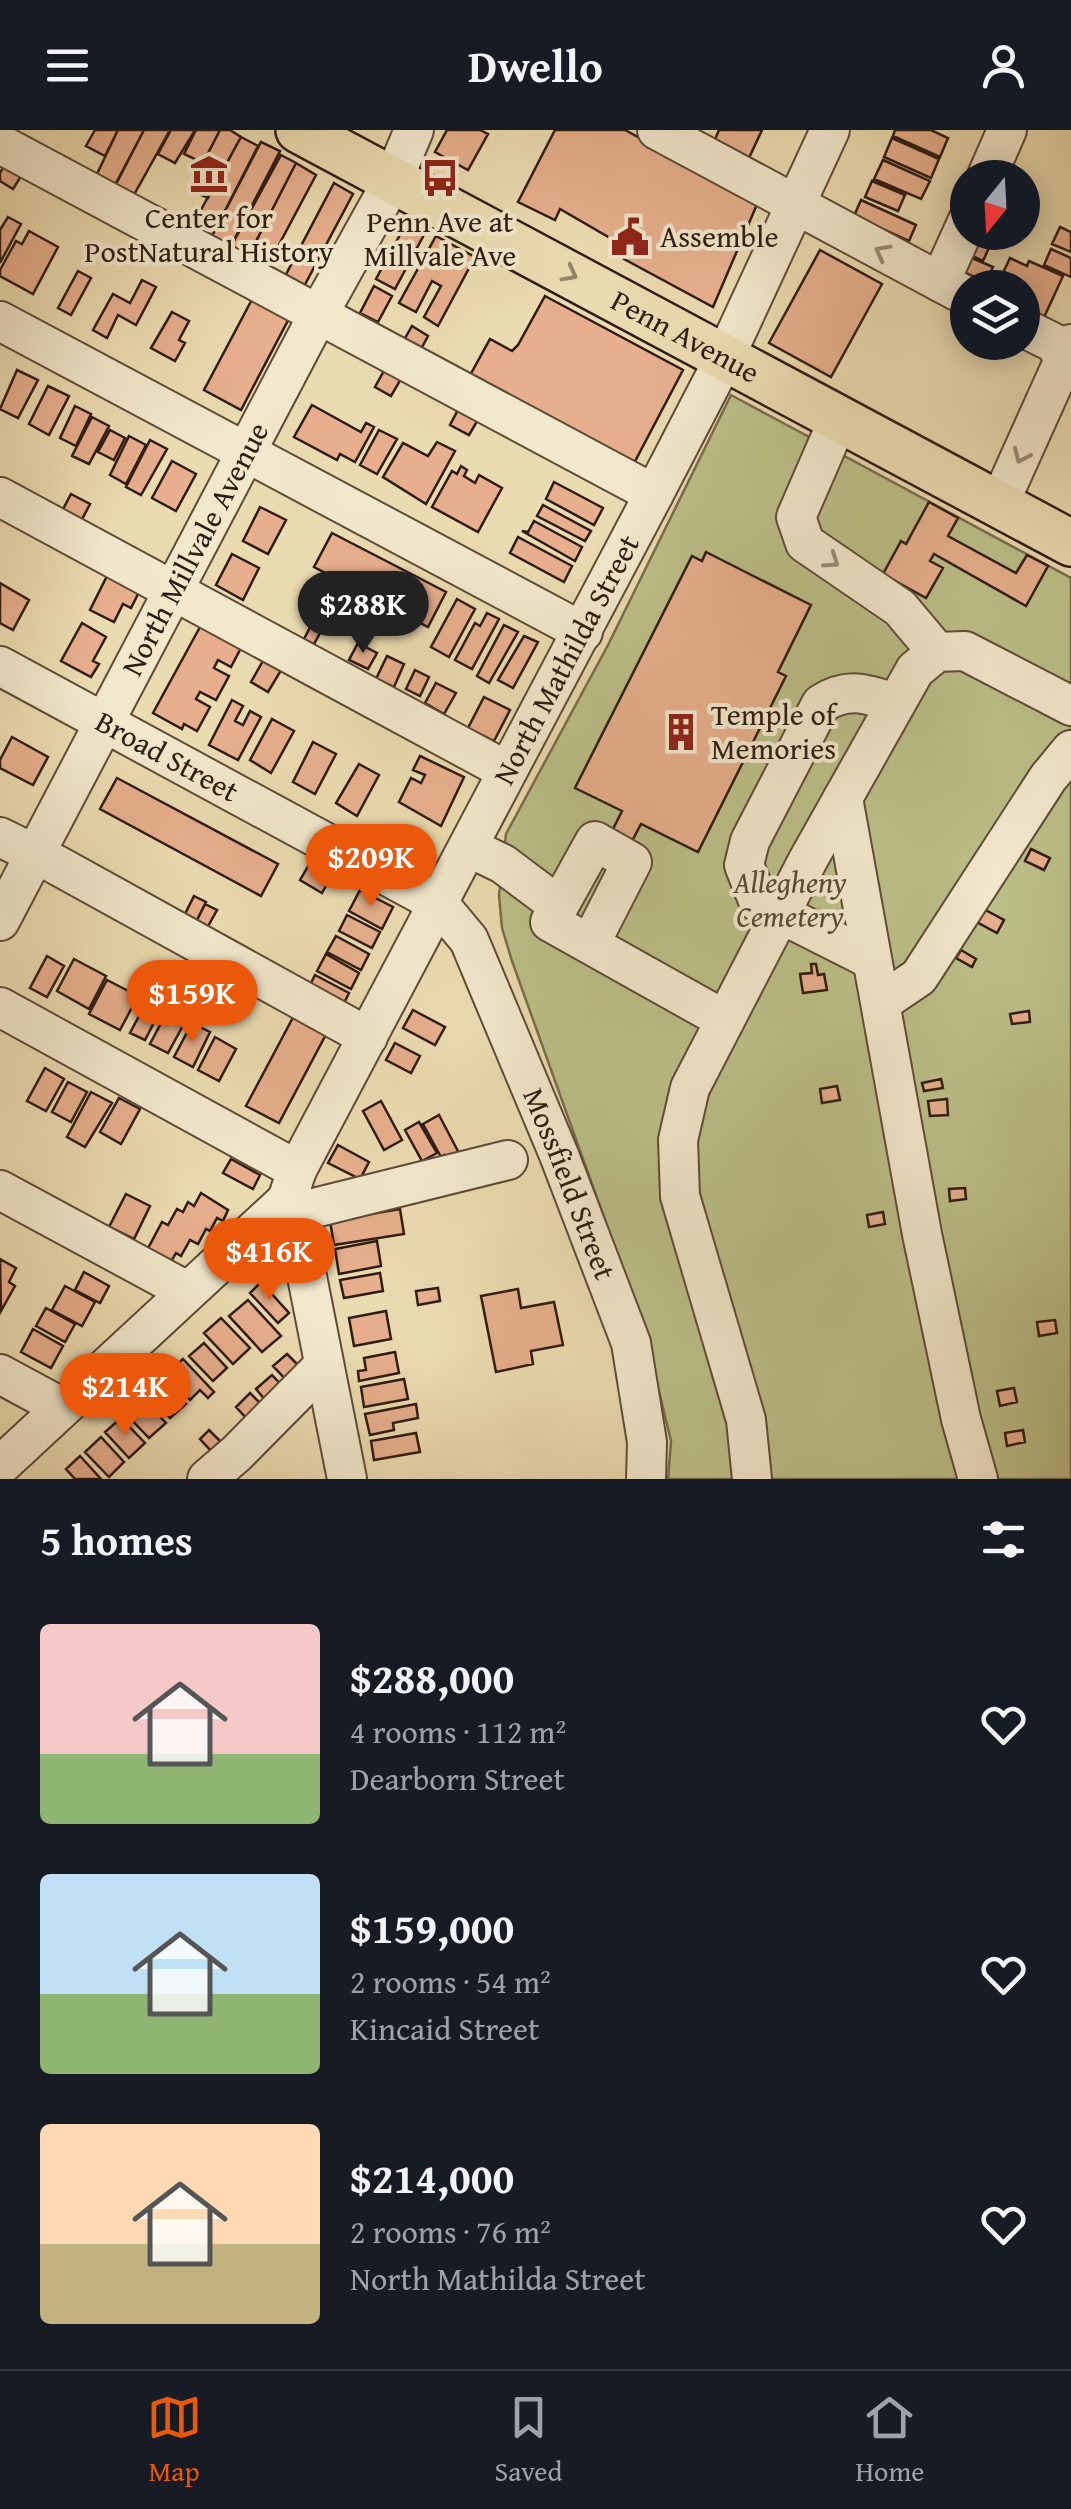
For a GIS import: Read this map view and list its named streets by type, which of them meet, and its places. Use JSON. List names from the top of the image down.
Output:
{
  "streets": {
    "main road": ["Penn Avenue"],
    "street": [
      "North Millvale Avenue",
      "North Mathilda Street",
      "Broad Street",
      "Mossfield Street"
    ]
  },
  "crossings": [
    ["Penn Avenue", "North Millvale Avenue"],
    ["Penn Avenue", "North Mathilda Street"],
    ["North Millvale Avenue", "Broad Street"],
    ["North Mathilda Street", "Broad Street"],
    ["North Mathilda Street", "Mossfield Street"],
    ["Broad Street", "Mossfield Street"]
  ],
  "one_way": ["Penn Avenue"],
  "parks": ["Allegheny Cemetery"],
  "places": {
    "museum": ["Center for PostNatural History"],
    "bus stop": ["Penn Ave at Millvale Ave"],
    "public building": ["Assemble"],
    "building": ["Temple of Memories"]
  },
  "north": "bottom",
  "page": {
    "header": "Dwello",
    "price": [
      "$288K",
      "$209K",
      "$159K",
      "$416K",
      "$214K"
    ],
    "heading": "5 homes",
    "list": [
      {
        "name": "$288,000",
        "note": "4 rooms · 112 m² · Dearborn Street"
      },
      {
        "name": "$159,000",
        "note": "2 rooms · 54 m² · Kincaid Street"
      },
      {
        "name": "$214,000",
        "note": "2 rooms · 76 m² · North Mathilda Street"
      }
    ],
    "tabs": ["Map", "Saved", "Home"]
  }
}
